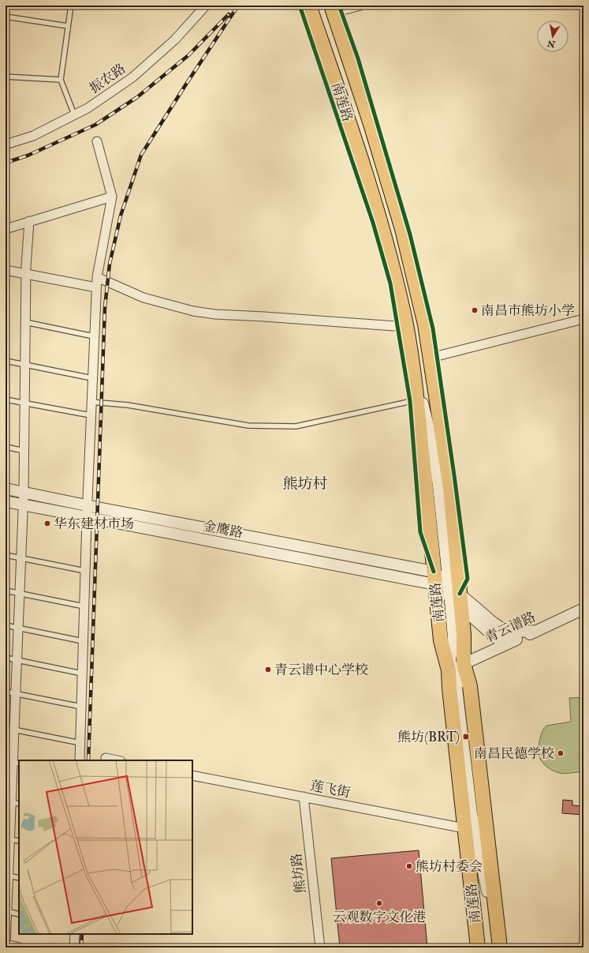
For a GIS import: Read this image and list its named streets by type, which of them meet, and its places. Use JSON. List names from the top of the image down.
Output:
{
  "streets": {
    "highway": ["南莲路"],
    "street": [
      "振农路",
      "金鹰路",
      "青云谱路",
      "莲飞街",
      "熊坊路"
    ]
  },
  "crossings": [
    ["南莲路", "金鹰路"],
    ["南莲路", "青云谱路"],
    ["南莲路", "莲飞街"],
    ["莲飞街", "熊坊路"]
  ],
  "districts": ["熊坊村"],
  "places": {
    "other": [
      "南昌市熊坊小学",
      "华东建材市场",
      "青云谱中心学校",
      "南昌民德学校",
      "熊坊村委会",
      "云观数字文化港"
    ],
    "transit": ["熊坊(BRT)"]
  },
  "north": "bottom"
}
